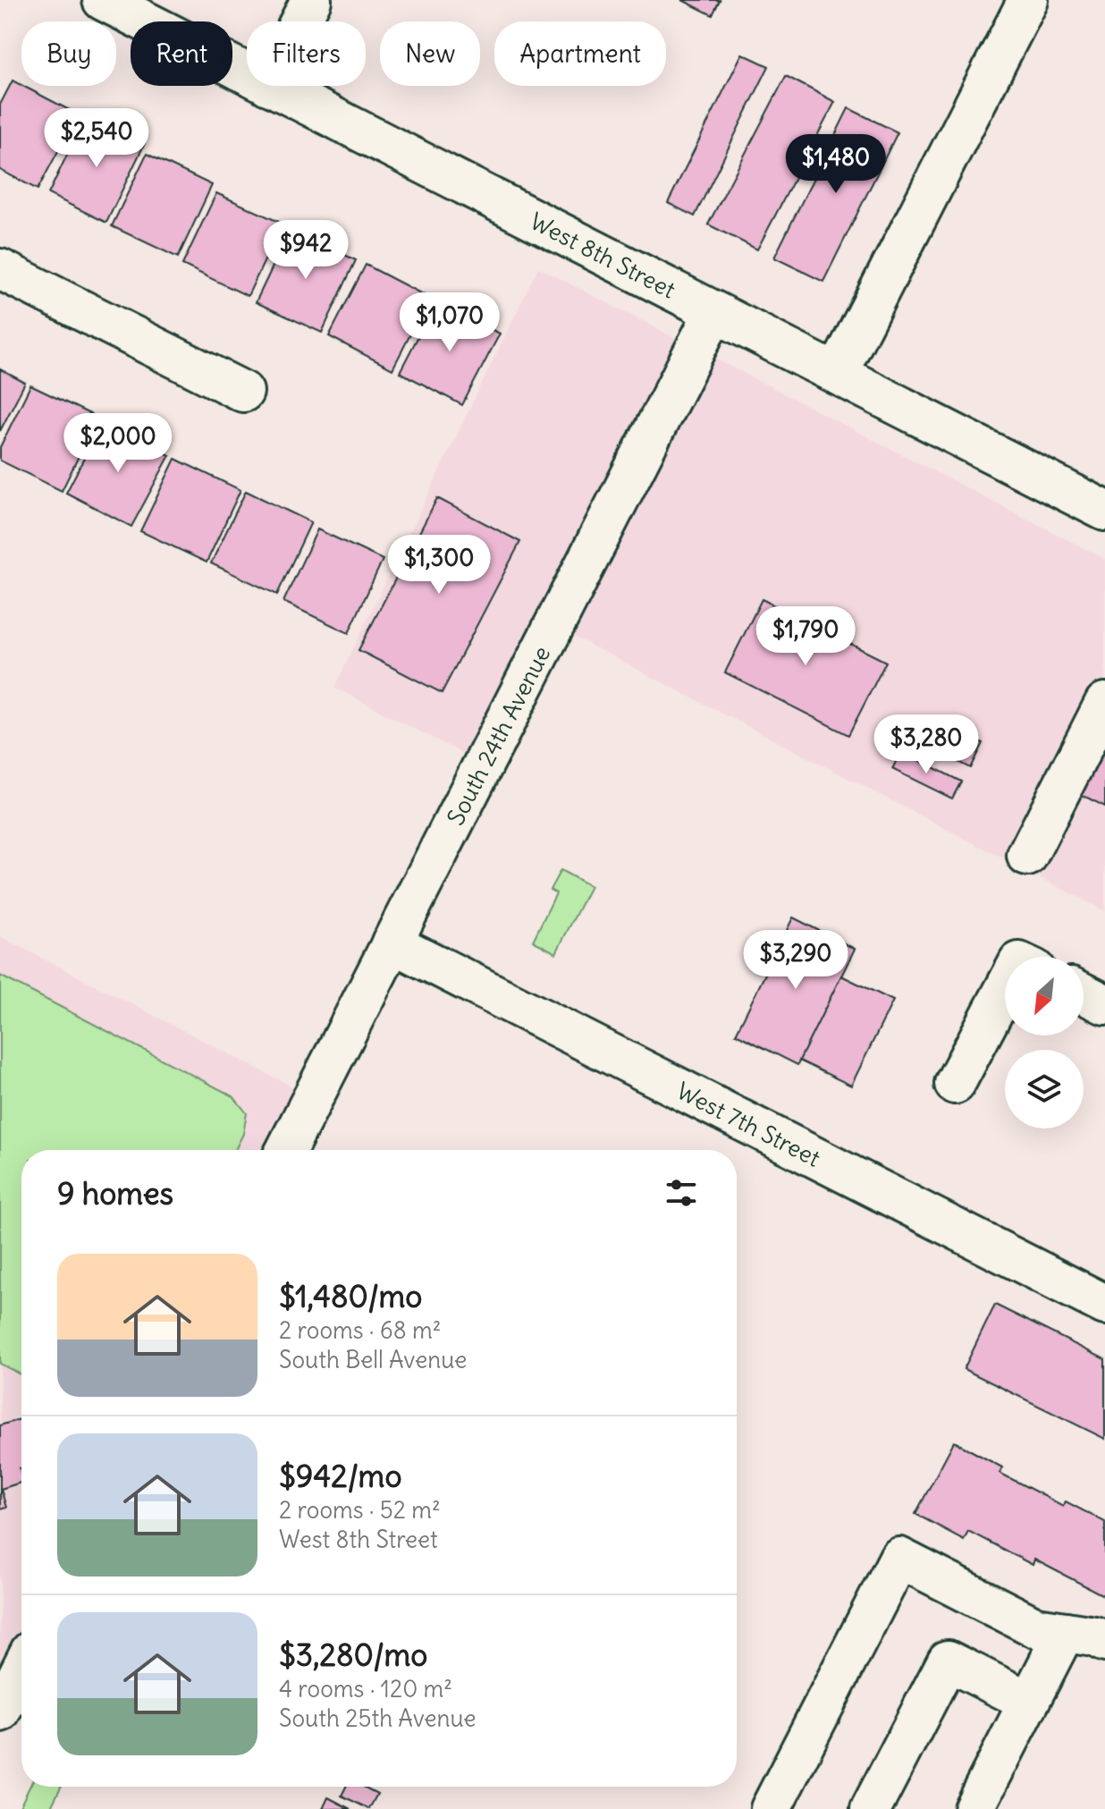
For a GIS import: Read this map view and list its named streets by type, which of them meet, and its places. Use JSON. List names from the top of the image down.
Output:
{
  "streets": {
    "street": ["West 8th Street", "South 24th Avenue", "West 7th Street"]
  },
  "crossings": [
    ["West 8th Street", "South 24th Avenue"],
    ["South 24th Avenue", "West 7th Street"]
  ],
  "north": "bottom left",
  "page": {
    "chip": [
      "Buy",
      "Rent",
      "Filters",
      "New",
      "Apartment"
    ],
    "price": [
      "$2,540",
      "$1,480",
      "$942",
      "$1,070",
      "$2,000",
      "$1,300",
      "$1,790",
      "$3,280",
      "$3,290"
    ],
    "heading": "9 homes",
    "list": [
      {
        "name": "$1,480/mo",
        "note": "2 rooms · 68 m² · South Bell Avenue"
      },
      {
        "name": "$942/mo",
        "note": "2 rooms · 52 m² · West 8th Street"
      },
      {
        "name": "$3,280/mo",
        "note": "4 rooms · 120 m² · South 25th Avenue"
      }
    ]
  }
}
